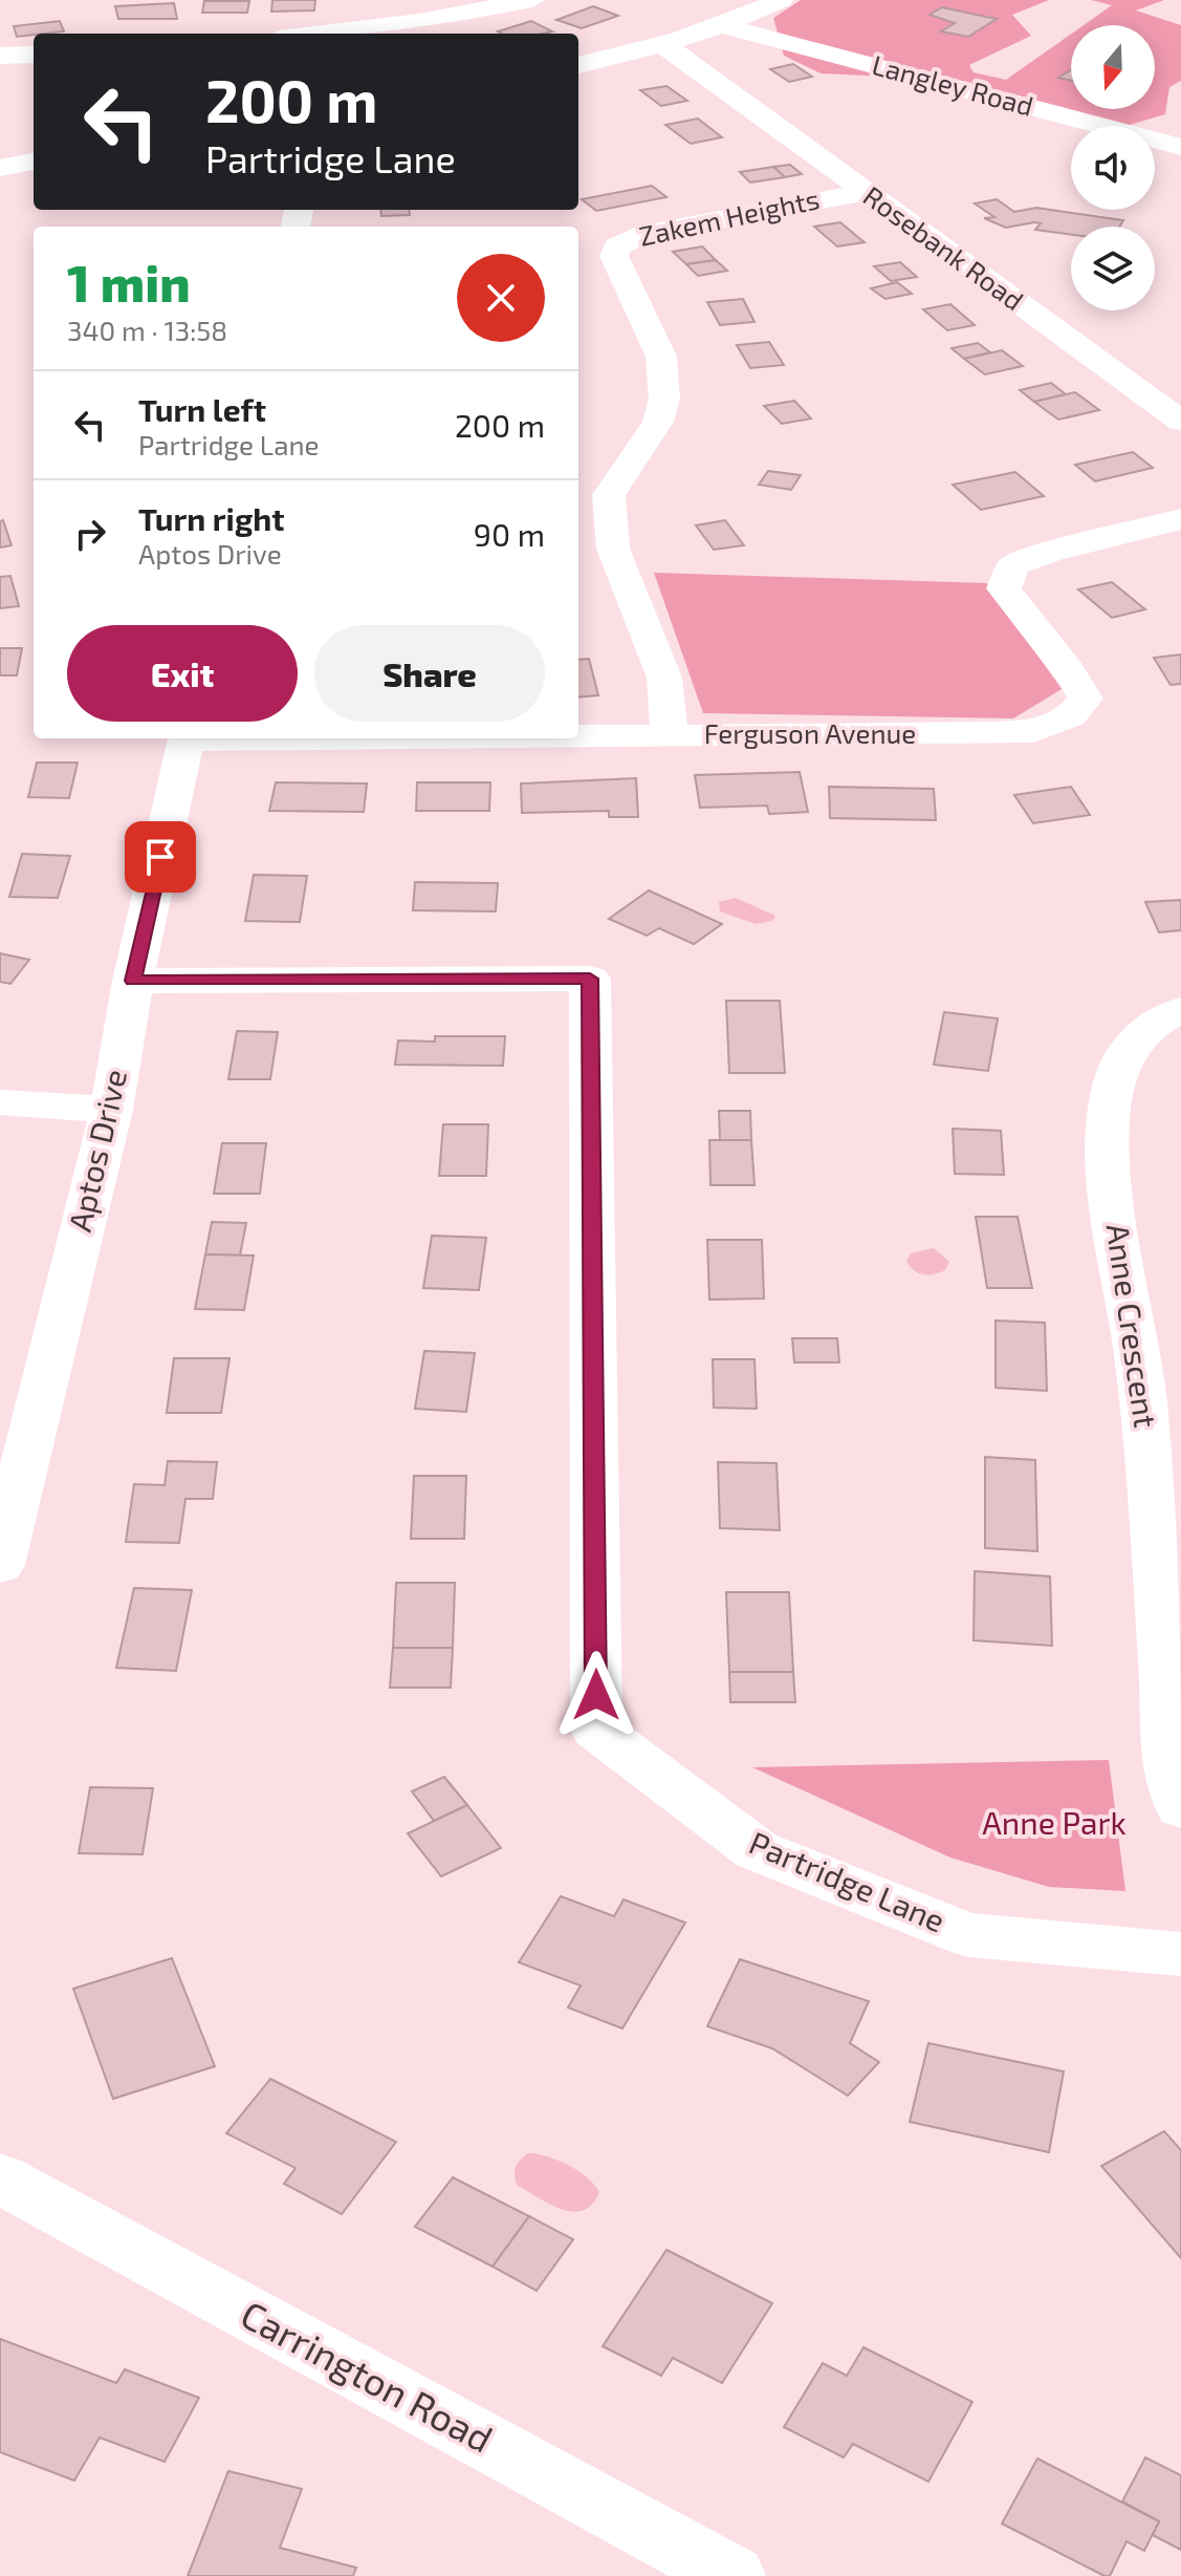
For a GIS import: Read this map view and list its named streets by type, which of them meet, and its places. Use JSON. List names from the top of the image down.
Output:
{
  "streets": {
    "street": [
      "Langley Road",
      "Zakem Heights",
      "Rosebank Road",
      "Ferguson Avenue",
      "Aptos Drive",
      "Anne Crescent",
      "Partridge Lane",
      "Carrington Road"
    ]
  },
  "crossings": [
    ["Zakem Heights", "Rosebank Road"],
    ["Zakem Heights", "Ferguson Avenue"],
    ["Aptos Drive", "Partridge Lane"]
  ],
  "parks": ["Anne Park"],
  "north": "bottom",
  "page": {
    "turn": ["200 m", "Partridge Lane"],
    "heading": ["1 min", "340 m · 13:58"],
    "list": [
      {
        "name": "Turn left",
        "note": "Partridge Lane",
        "value": "200 m"
      },
      {
        "name": "Turn right",
        "note": "Aptos Drive",
        "value": "90 m"
      }
    ],
    "buttons": ["Exit", "Share"]
  }
}
